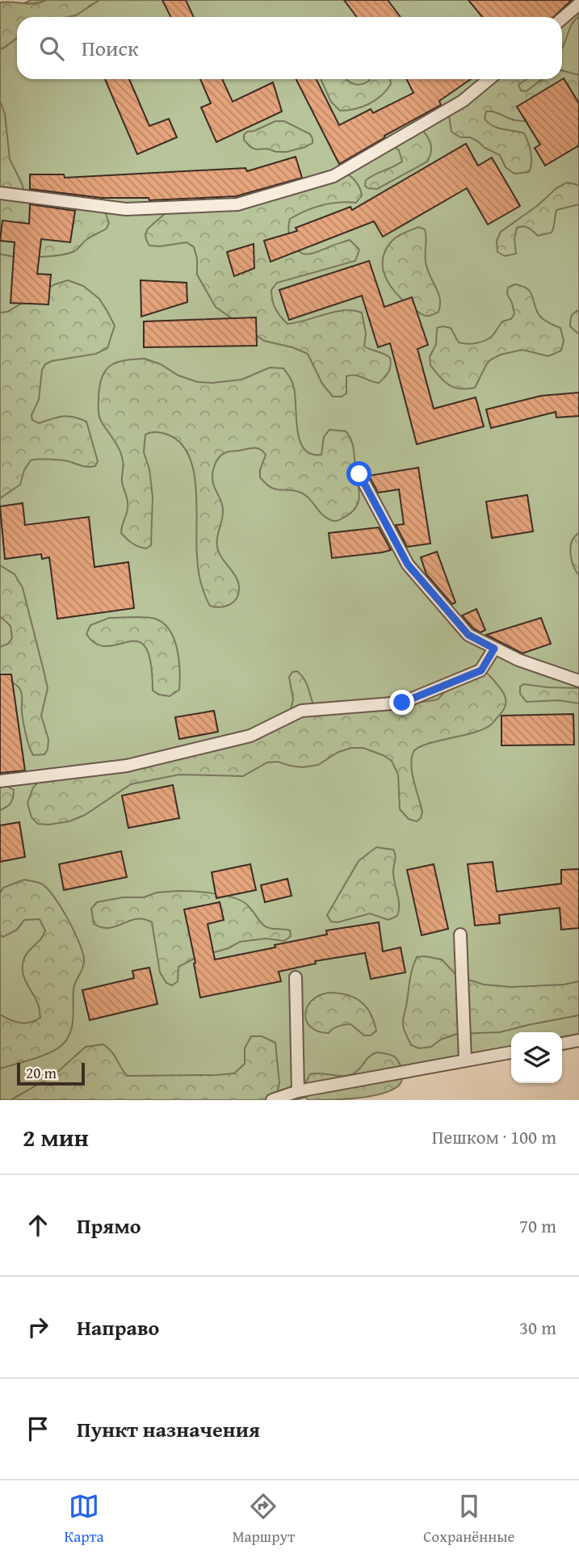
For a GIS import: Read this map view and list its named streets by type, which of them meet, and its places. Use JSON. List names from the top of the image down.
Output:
{
  "scale_bar": "20 m",
  "page": {
    "search": "Поиск",
    "scale": "20 m",
    "heading": ["2 мин", "Пешком · 100 m"],
    "list": [
      ["Прямо", "70 m"],
      ["Направо", "30 m"],
      "Пункт назначения"
    ],
    "nav": ["Карта", "Маршрут", "Сохранённые"]
  }
}
